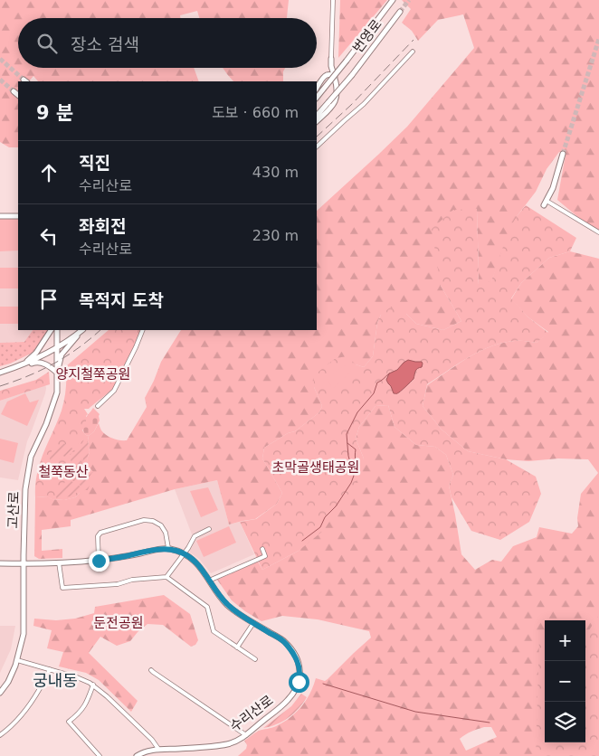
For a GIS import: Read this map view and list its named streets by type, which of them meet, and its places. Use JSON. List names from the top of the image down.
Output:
{
  "streets": {
    "street": ["번영로", "고산로", "수리산로"]
  },
  "crossings": [
    ["고산로", "수리산로"]
  ],
  "districts": ["궁내동"],
  "parks": [
    "양지철쭉공원",
    "초막골생태공원",
    "철쭉동산",
    "둔전공원"
  ],
  "page": {
    "search": "장소 검색",
    "heading": ["9 분", "도보 · 660 m"],
    "list": [
      ["직진", "수리산로", "430 m"],
      ["좌회전", "수리산로", "230 m"],
      "목적지 도착"
    ],
    "map_buttons": ["+", "−"]
  }
}
